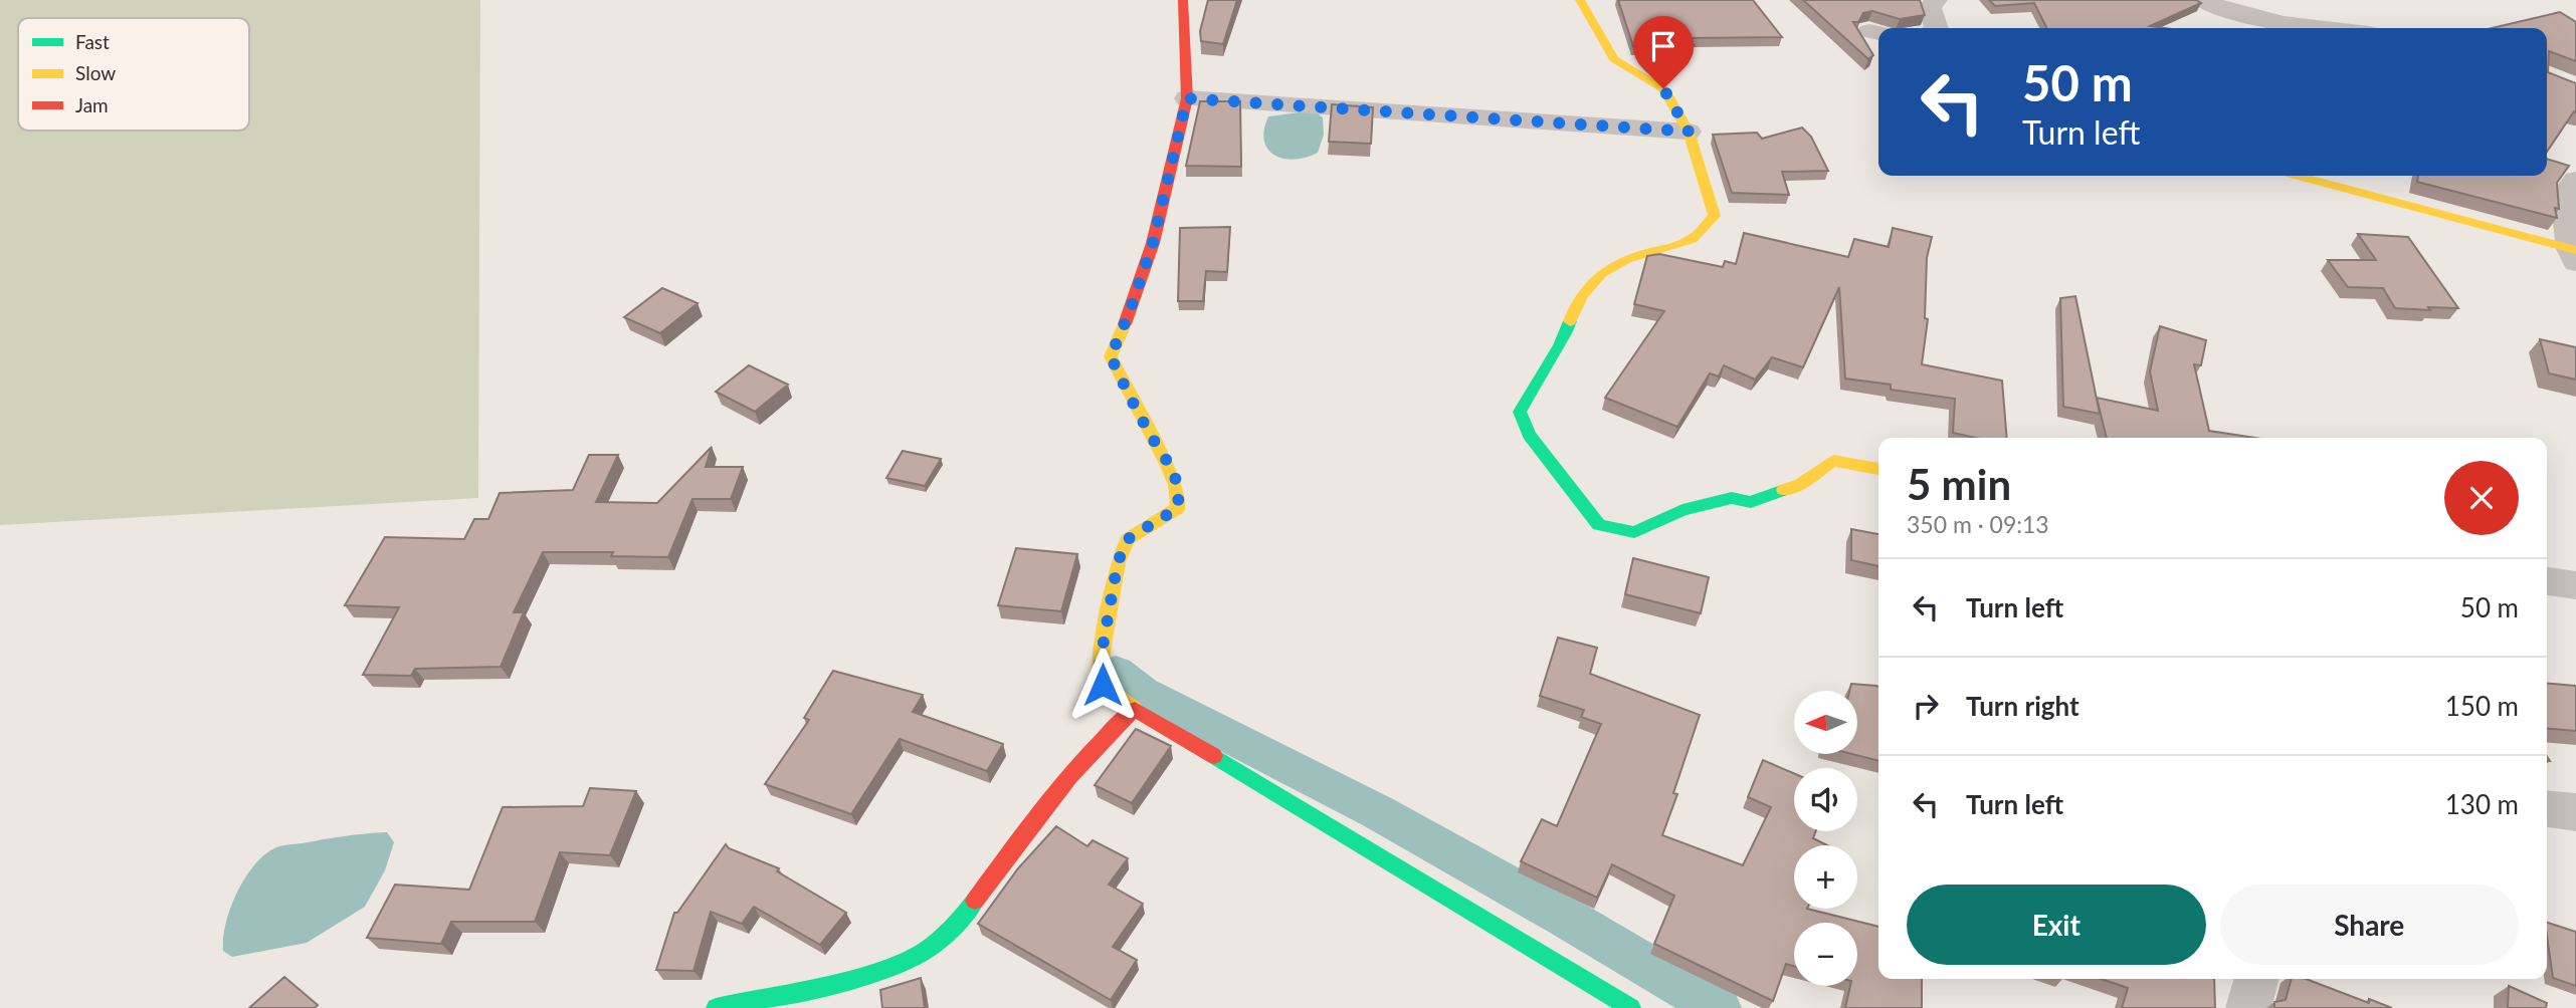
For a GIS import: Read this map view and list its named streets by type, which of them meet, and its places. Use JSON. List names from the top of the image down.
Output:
{
  "legend": ["Fast", "Slow", "Jam"],
  "north": "left",
  "page": {
    "turn": ["50 m", "Turn left"],
    "heading": ["5 min", "350 m · 09:13"],
    "list": [
      {
        "name": "Turn left",
        "value": "50 m"
      },
      {
        "name": "Turn right",
        "value": "150 m"
      },
      {
        "name": "Turn left",
        "value": "130 m"
      }
    ],
    "map_buttons": ["+", "−"],
    "buttons": ["Exit", "Share"]
  }
}
